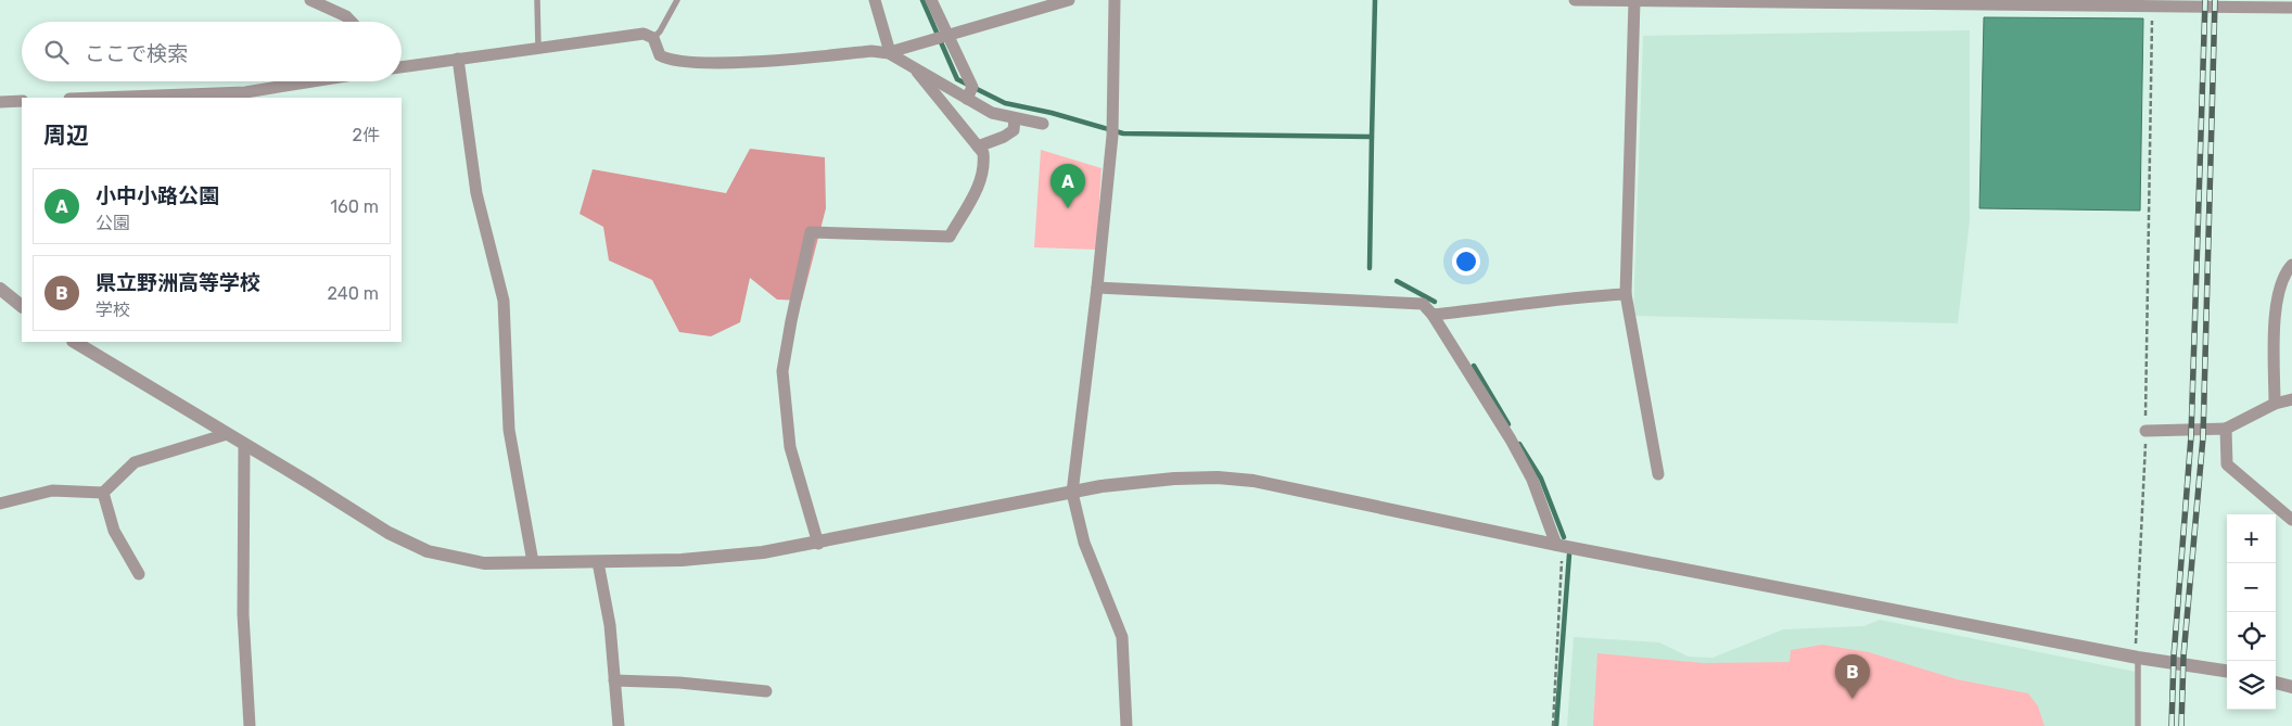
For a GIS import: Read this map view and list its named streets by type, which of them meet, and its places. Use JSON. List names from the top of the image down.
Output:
{
  "page": {
    "search": "ここで検索",
    "heading": ["周辺", "2件"],
    "pins": ["A", "B"],
    "list": [
      {
        "mark": "A",
        "name": "小中小路公園",
        "note": "公園",
        "value": "160 m"
      },
      {
        "mark": "B",
        "name": "県立野洲高等学校",
        "note": "学校",
        "value": "240 m"
      }
    ],
    "map_buttons": ["+", "−"]
  }
}
